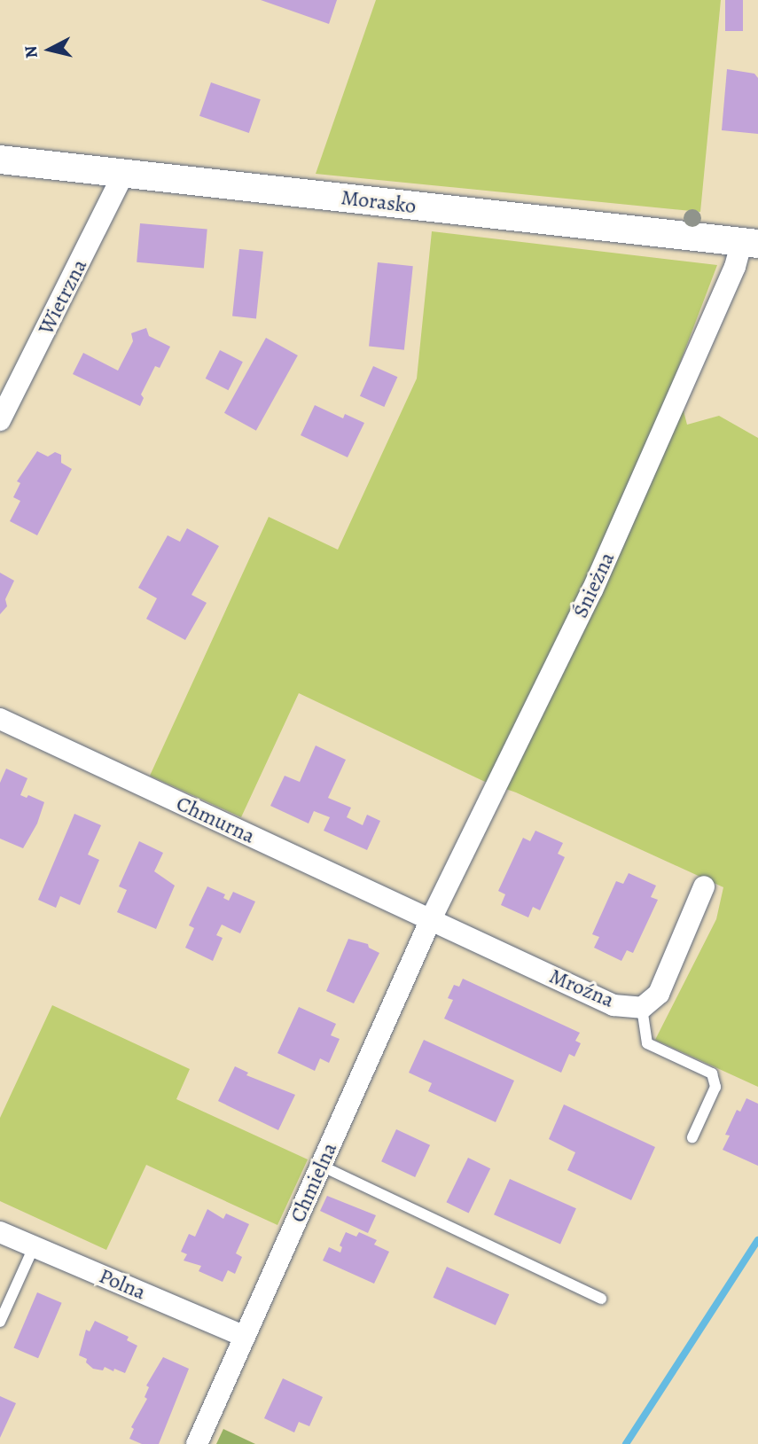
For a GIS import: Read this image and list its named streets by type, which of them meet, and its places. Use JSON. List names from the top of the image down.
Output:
{
  "streets": {
    "street": [
      "Morasko",
      "Wietrzna",
      "Śnieżna",
      "Chmurna",
      "Mroźna",
      "Chmielna",
      "Polna"
    ]
  },
  "crossings": [
    ["Morasko", "Wietrzna"],
    ["Morasko", "Śnieżna"],
    ["Śnieżna", "Chmurna"],
    ["Śnieżna", "Mroźna"],
    ["Śnieżna", "Chmielna"],
    ["Chmurna", "Mroźna"],
    ["Chmurna", "Chmielna"],
    ["Mroźna", "Chmielna"],
    ["Chmielna", "Polna"]
  ],
  "north": "left"
}
